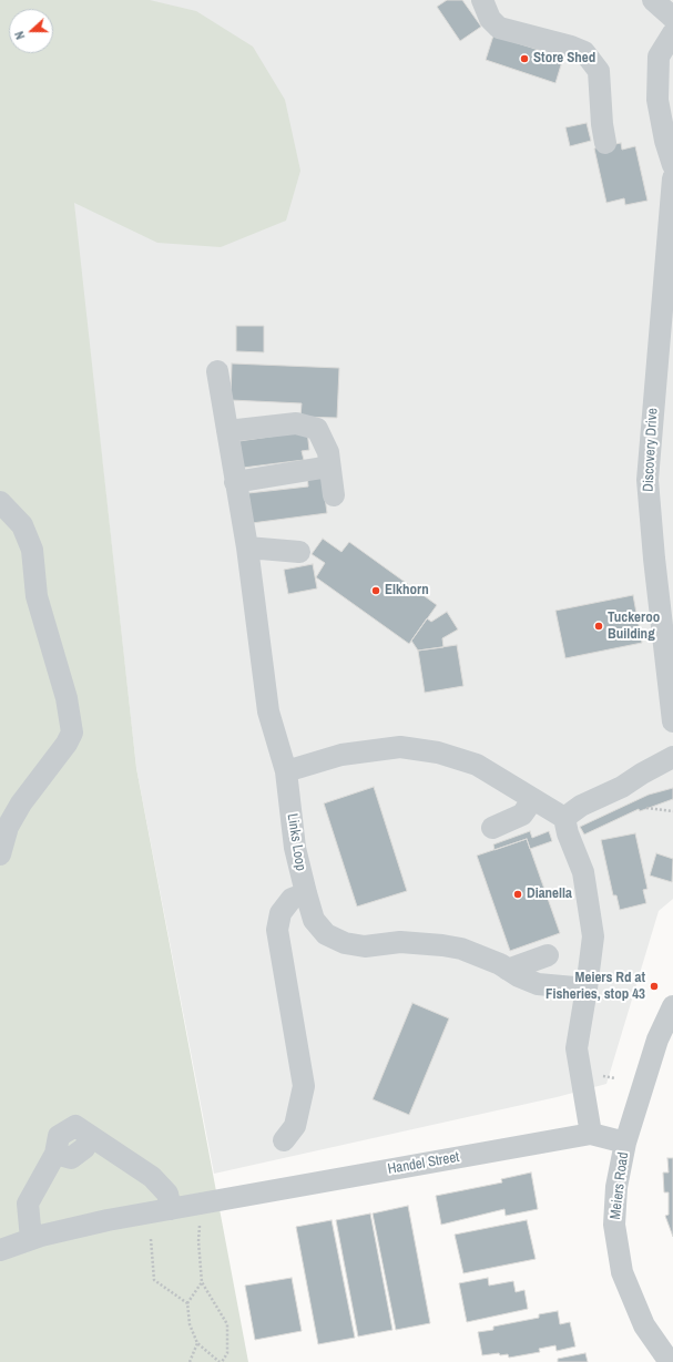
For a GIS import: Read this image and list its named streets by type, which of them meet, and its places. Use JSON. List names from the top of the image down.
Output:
{
  "streets": {
    "street": [
      "Discovery Drive",
      "Links Loop",
      "Handel Street",
      "Meiers Road"
    ]
  },
  "crossings": [
    ["Handel Street", "Meiers Road"]
  ],
  "places": [
    "Store Shed",
    "Elkhorn",
    "Tuckeroo Building",
    "Dianella",
    "Meiers Rd at Fisheries, stop 43"
  ],
  "north": "left"
}
